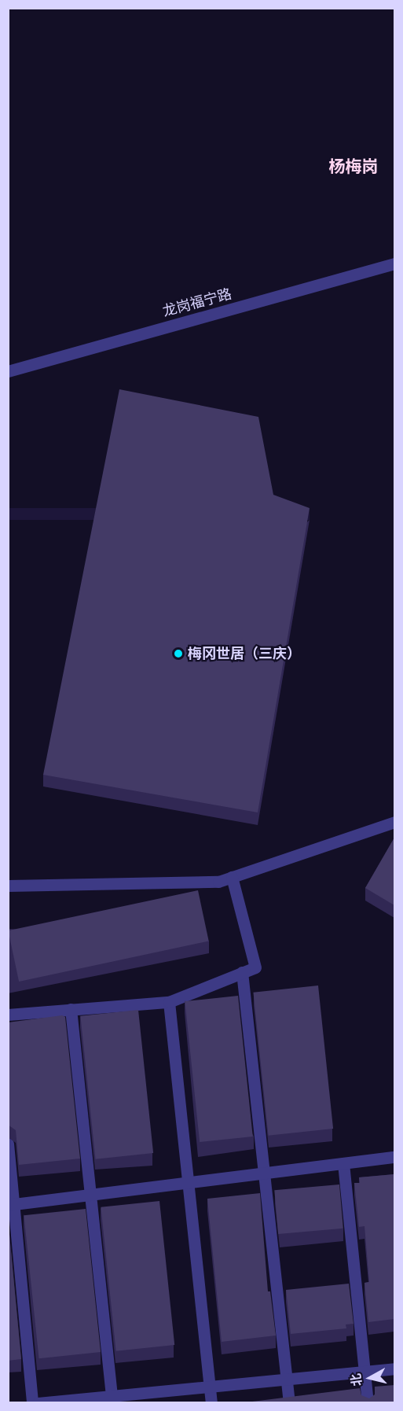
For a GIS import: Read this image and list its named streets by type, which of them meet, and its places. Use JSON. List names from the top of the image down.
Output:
{
  "streets": {
    "street": ["龙岗福宁路"]
  },
  "districts": ["杨梅岗"],
  "places": ["梅冈世居（三庆）"],
  "north": "left"
}
